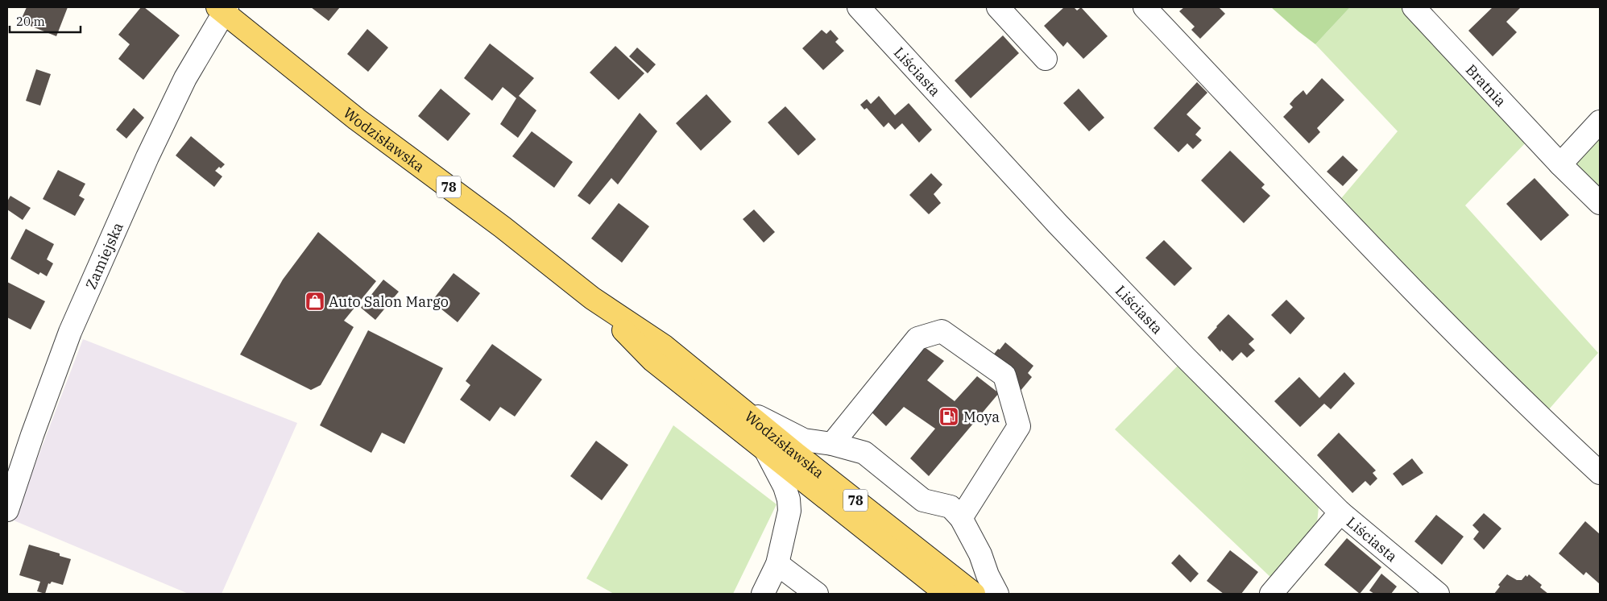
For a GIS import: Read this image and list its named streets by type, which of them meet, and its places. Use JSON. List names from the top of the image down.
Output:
{
  "streets": {
    "main road": ["Wodzisławska", "78"],
    "street": ["Liściasta", "Bratnia", "Zamiejska"]
  },
  "crossings": [
    ["Wodzisławska", "Zamiejska"]
  ],
  "places": {
    "shop": ["Auto Salon Margo"],
    "fuel station": ["Moya"]
  },
  "scale_bar": "20 m"
}
